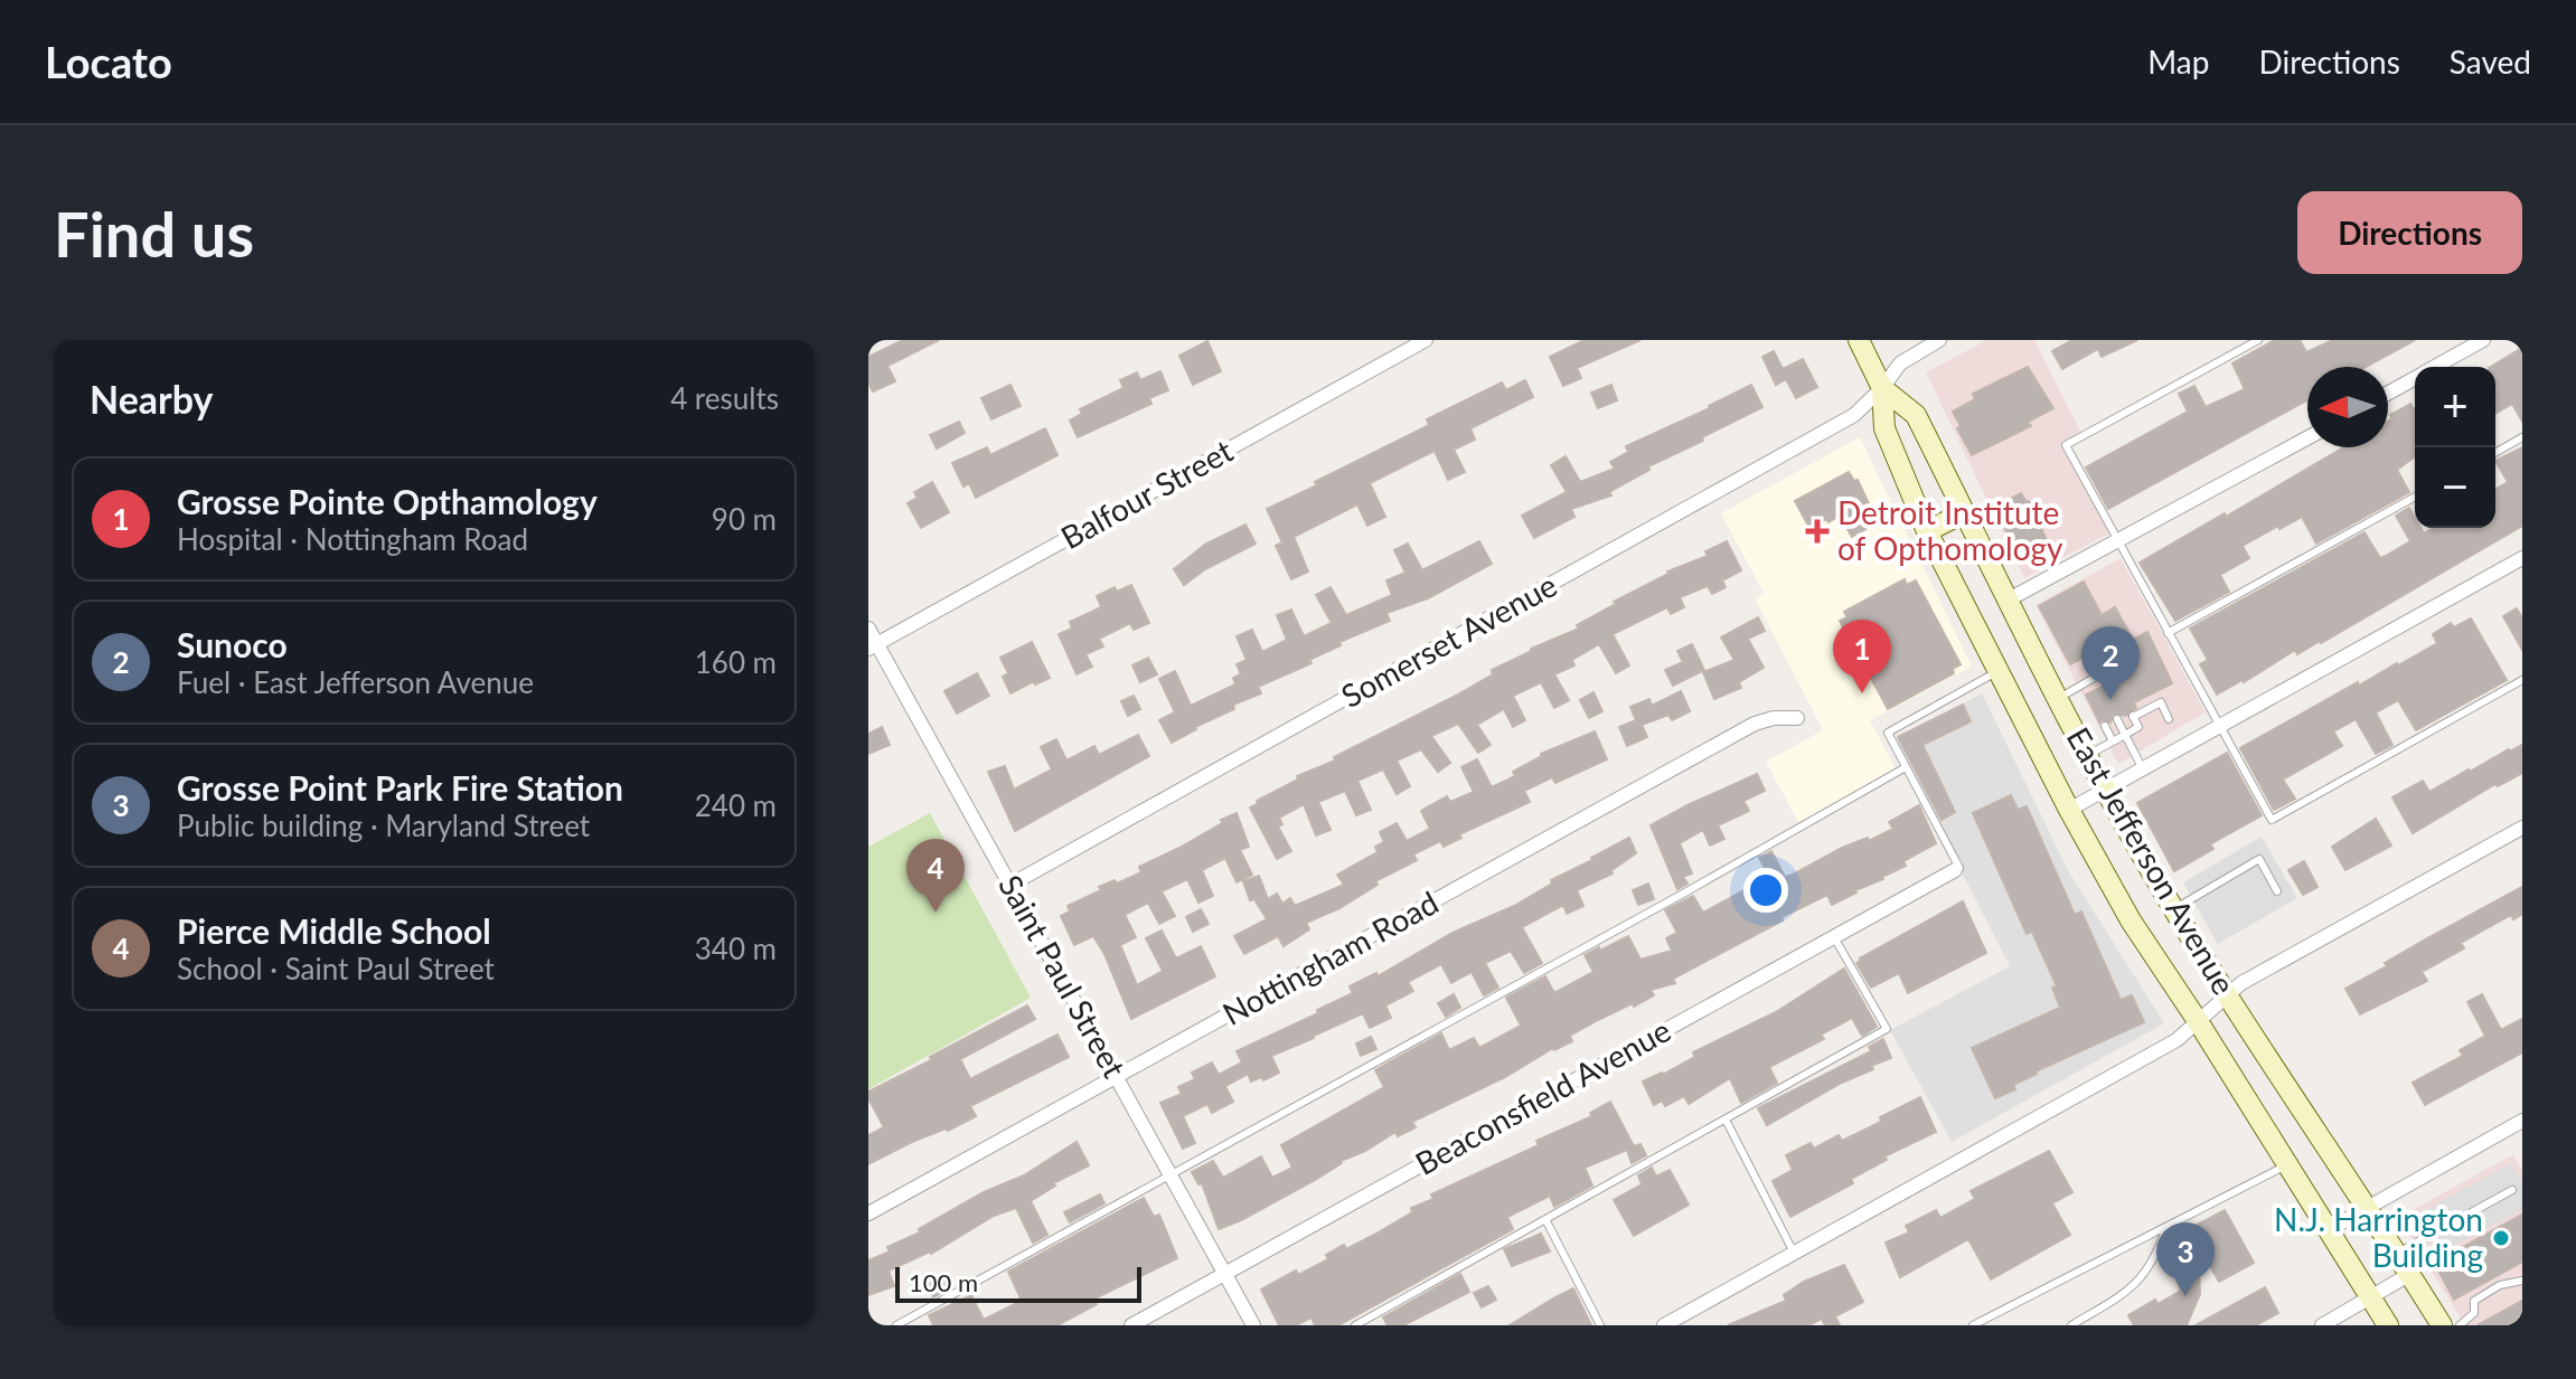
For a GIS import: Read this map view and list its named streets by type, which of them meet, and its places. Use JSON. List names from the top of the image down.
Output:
{
  "streets": {
    "main road": ["East Jefferson Avenue"],
    "street": [
      "Balfour Street",
      "Somerset Avenue",
      "Nottingham Road",
      "Saint Paul Street",
      "Beaconsfield Avenue"
    ]
  },
  "crossings": [
    ["Balfour Street", "Saint Paul Street"],
    ["Somerset Avenue", "East Jefferson Avenue"],
    ["Somerset Avenue", "Saint Paul Street"],
    ["Nottingham Road", "Saint Paul Street"],
    ["Saint Paul Street", "Beaconsfield Avenue"]
  ],
  "places": {
    "health": ["Detroit Institute of Opthomology"],
    "other": ["N.J. Harrington Building"]
  },
  "scale_bar": "100 m",
  "north": "left",
  "page": {
    "header": "Locato",
    "nav": ["Map", "Directions", "Saved"],
    "buttons": "Directions",
    "title": "Find us",
    "heading": ["Nearby", "4 results"],
    "map_buttons": ["+", "−"],
    "list": [
      {
        "mark": "1",
        "name": "Grosse Pointe Opthamology",
        "note": "Hospital · Nottingham Road",
        "value": "90 m"
      },
      {
        "mark": "2",
        "name": "Sunoco",
        "note": "Fuel · East Jefferson Avenue",
        "value": "160 m"
      },
      {
        "mark": "3",
        "name": "Grosse Point Park Fire Station",
        "note": "Public building · Maryland Street",
        "value": "240 m"
      },
      {
        "mark": "4",
        "name": "Pierce Middle School",
        "note": "School · Saint Paul Street",
        "value": "340 m"
      }
    ],
    "pins": [
      "1",
      "2",
      "4",
      "3"
    ],
    "scale": "100 m"
  }
}
